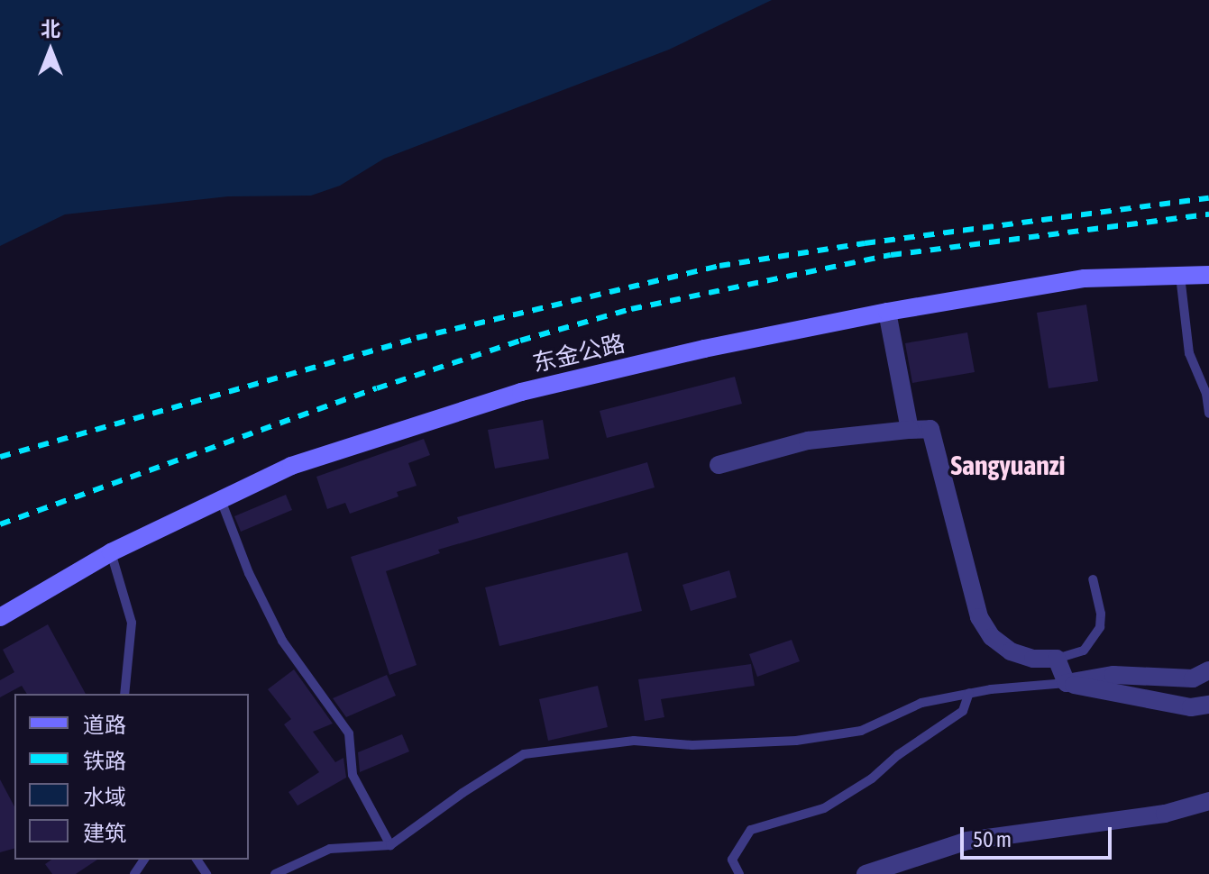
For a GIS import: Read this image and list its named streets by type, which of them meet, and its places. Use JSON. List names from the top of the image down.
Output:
{
  "streets": {
    "main road": ["东金公路"]
  },
  "districts": ["Sangyuanzi"],
  "legend": [
    "道路",
    "铁路",
    "水域",
    "建筑"
  ],
  "scale_bar": "50 m",
  "north": "top"
}
